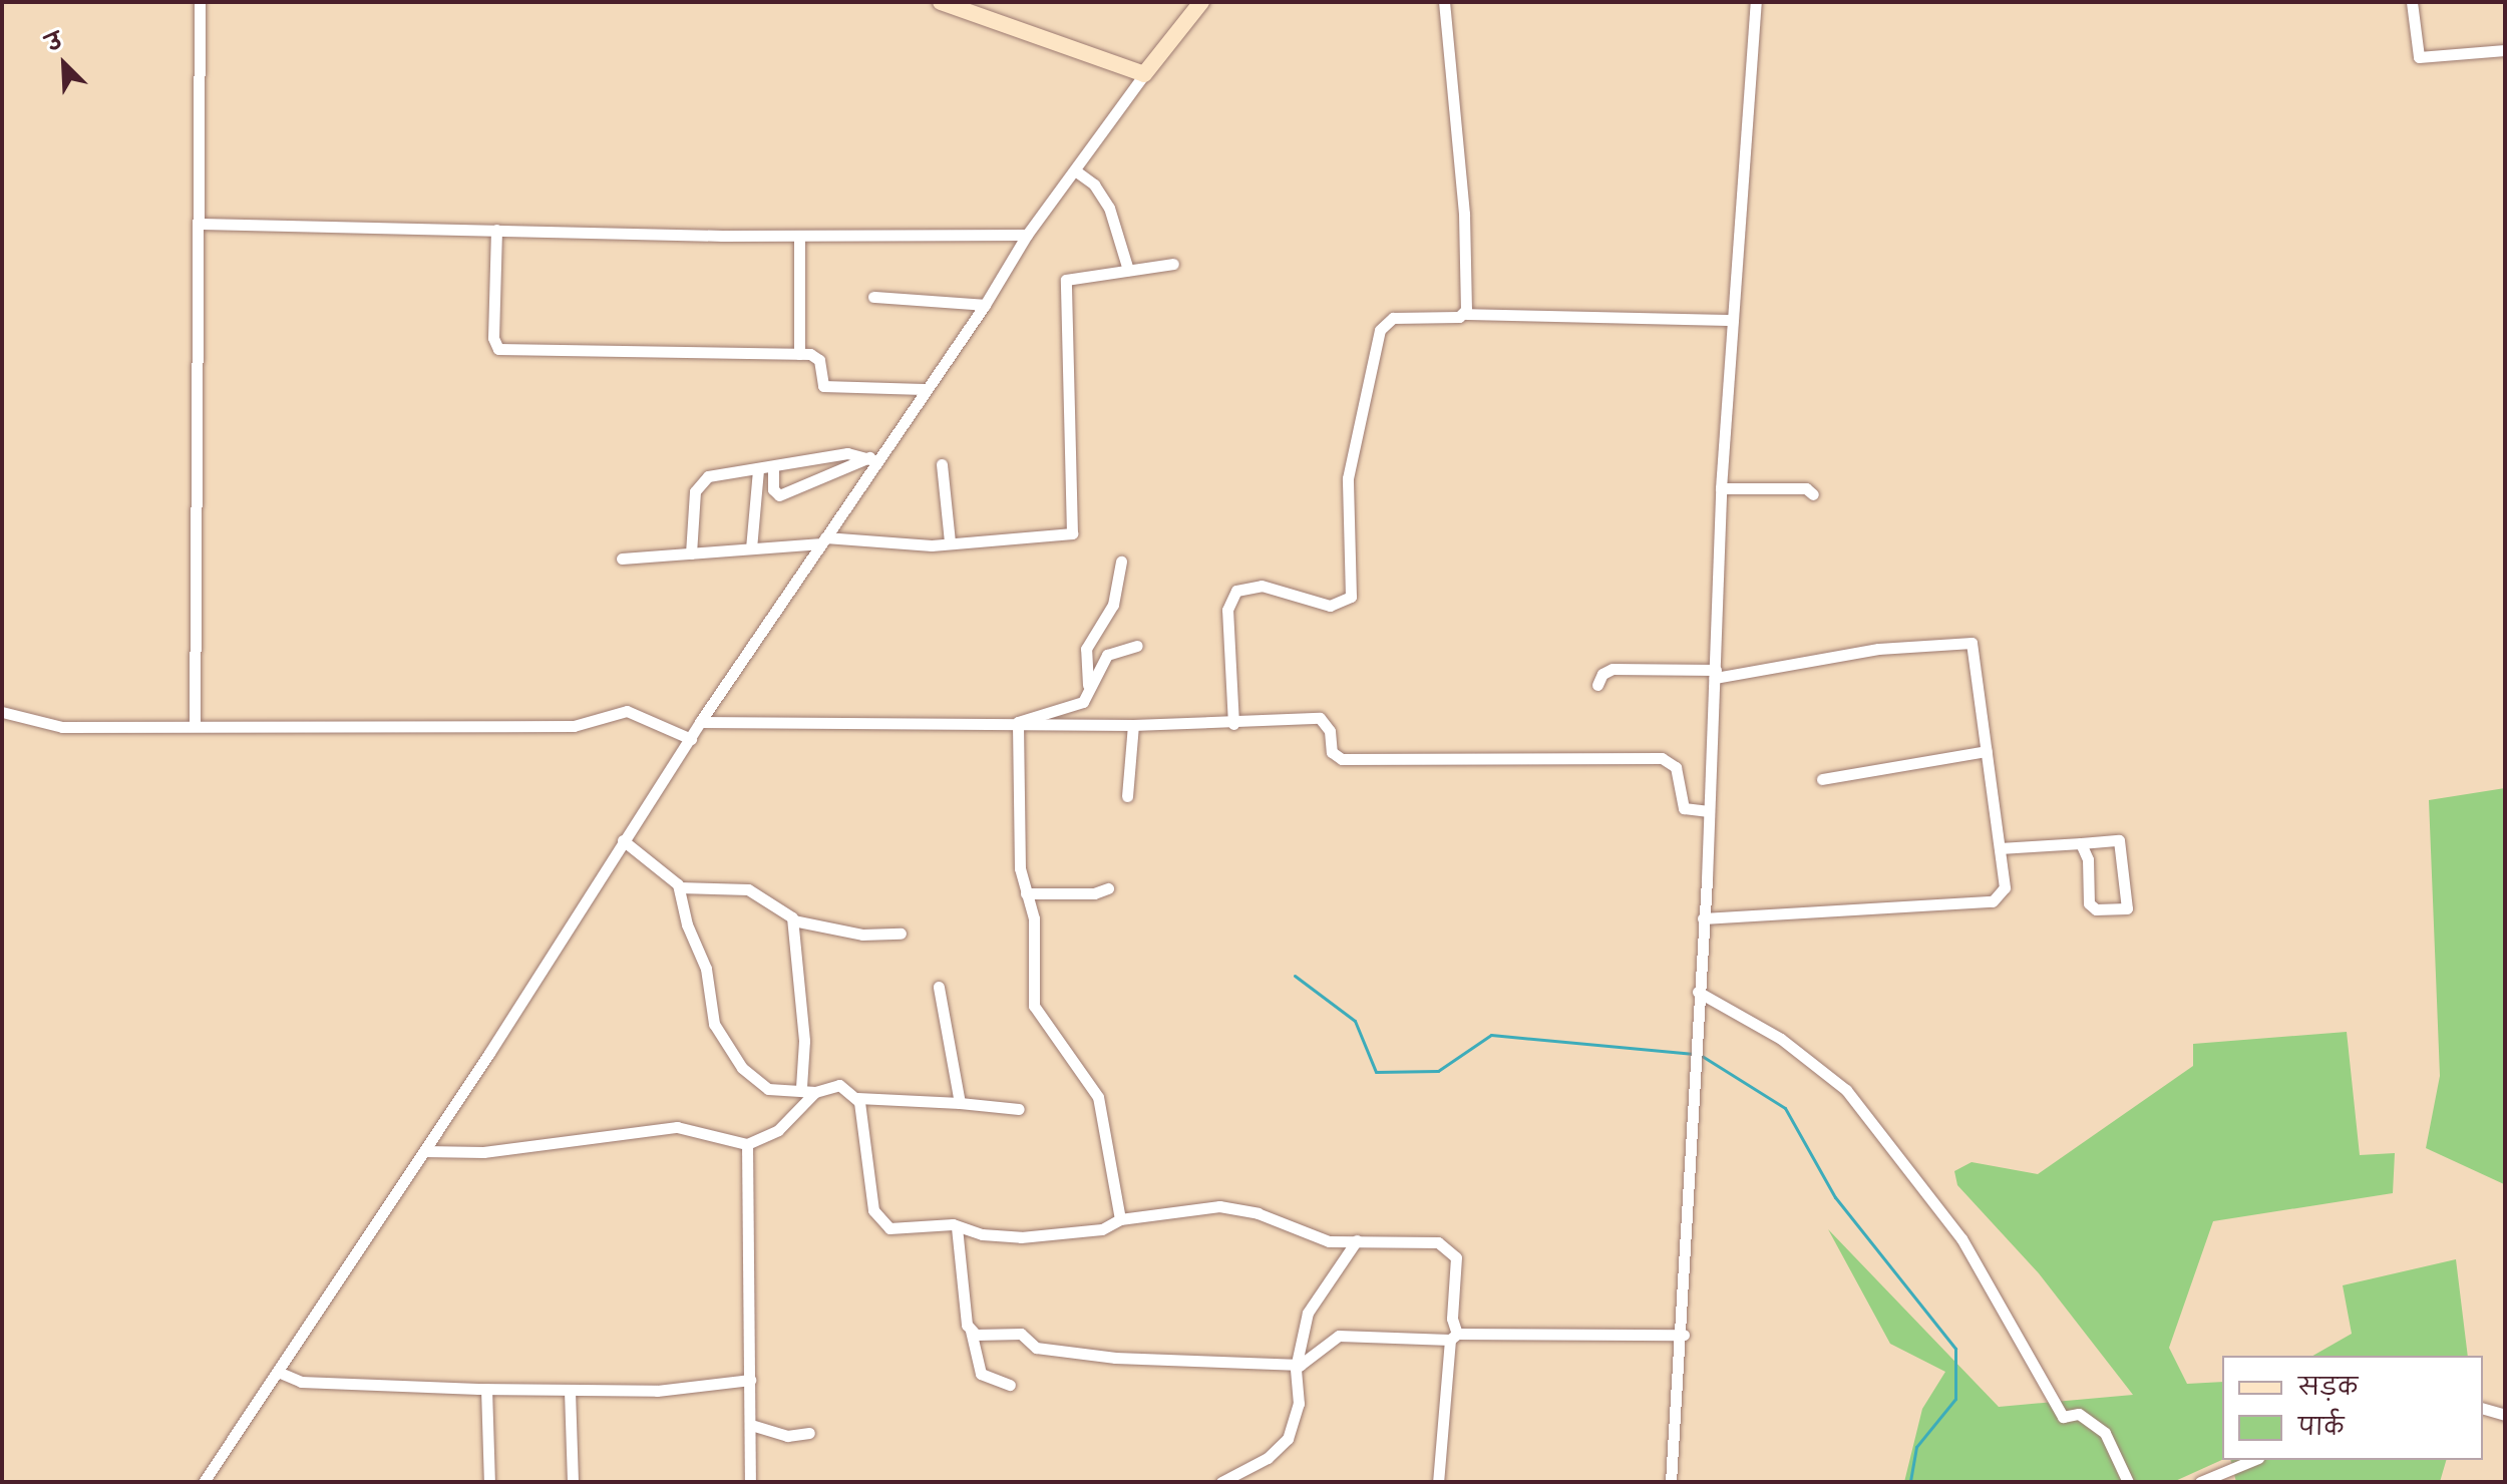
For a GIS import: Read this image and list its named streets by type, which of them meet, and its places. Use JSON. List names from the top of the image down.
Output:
{
  "legend": ["सड़क", "पार्क"],
  "north": "top left"
}
